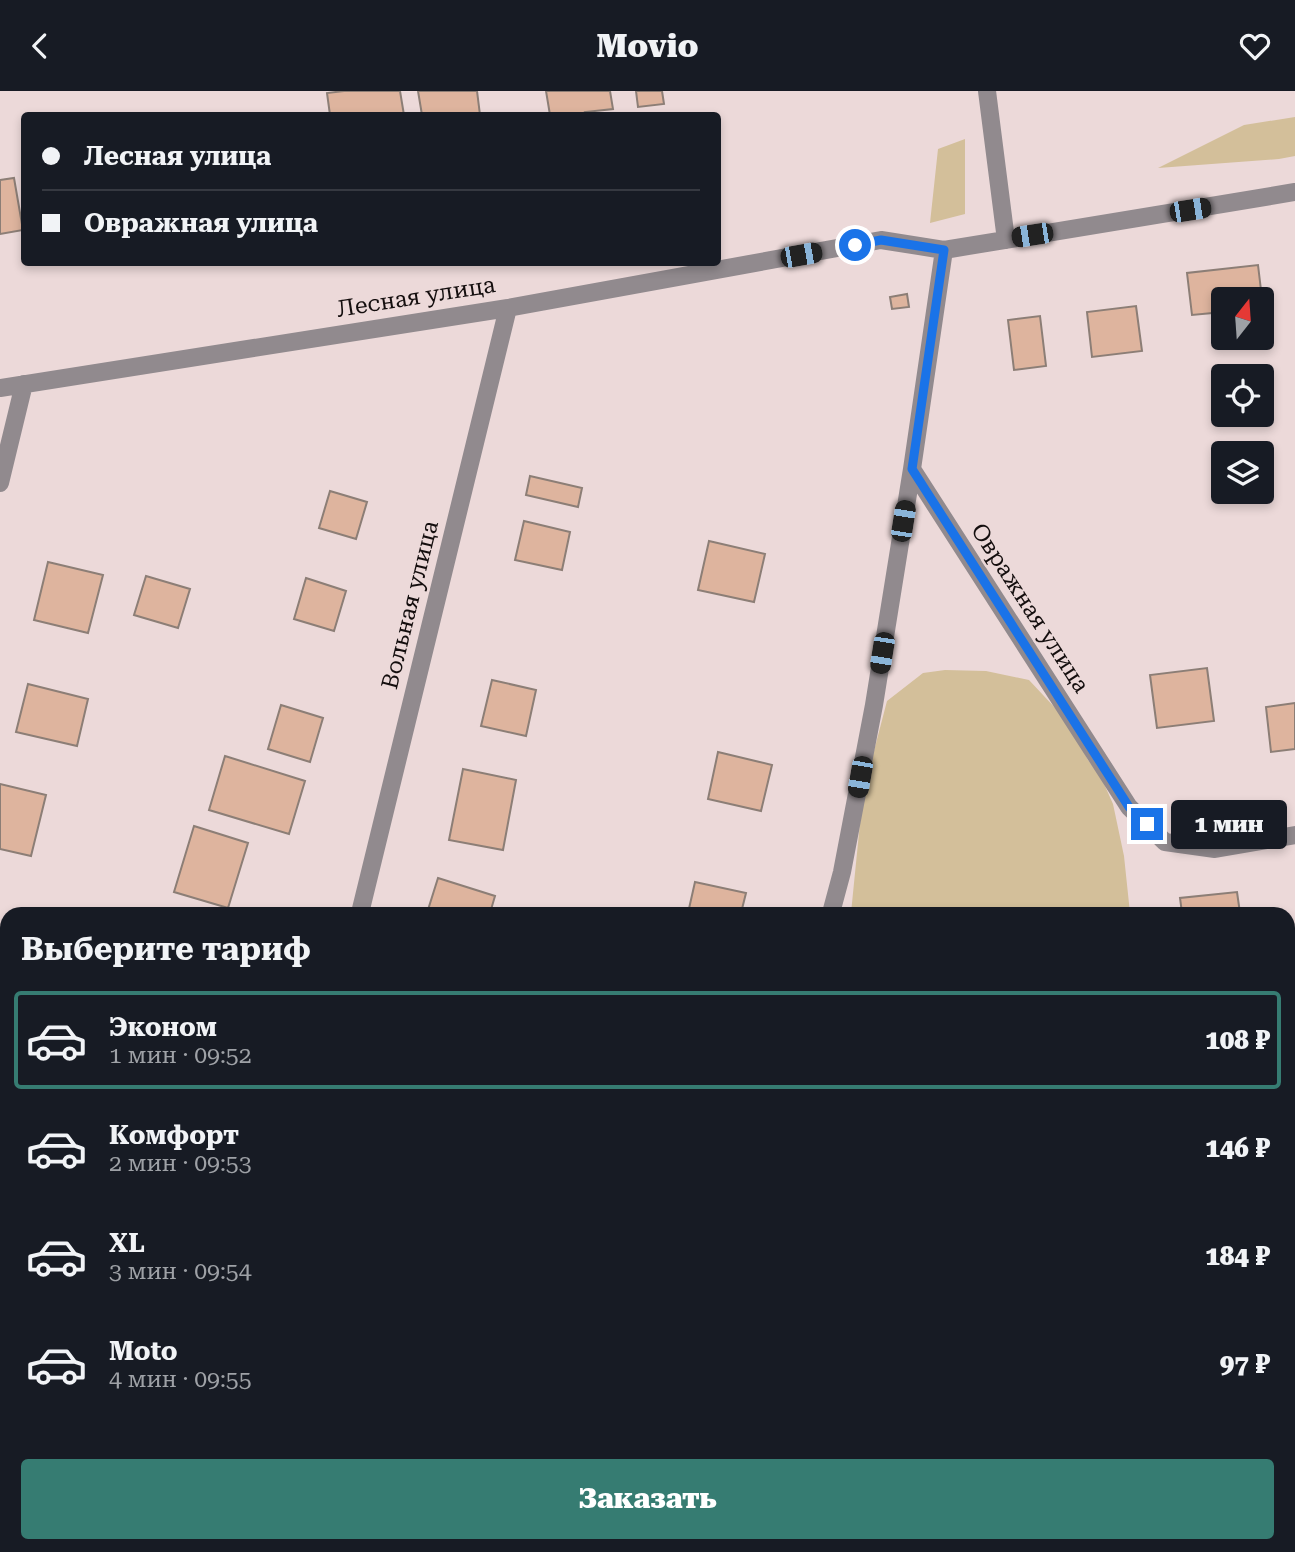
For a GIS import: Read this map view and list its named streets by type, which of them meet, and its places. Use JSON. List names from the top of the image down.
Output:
{
  "streets": {
    "street": ["Лесная улица", "Вольная улица", "Овражная улица"]
  },
  "crossings": [
    ["Лесная улица", "Вольная улица"]
  ],
  "north": "top",
  "page": {
    "header": "Movio",
    "banner": ["Лесная улица", "Овражная улица"],
    "bubble": "1 мин",
    "heading": "Выберите тариф",
    "list": [
      {
        "name": "Эконом",
        "note": "1 мин · 09:52",
        "value": "108 ₽"
      },
      {
        "name": "Комфорт",
        "note": "2 мин · 09:53",
        "value": "146 ₽"
      },
      {
        "name": "XL",
        "note": "3 мин · 09:54",
        "value": "184 ₽"
      },
      {
        "name": "Moto",
        "note": "4 мин · 09:55",
        "value": "97 ₽"
      }
    ],
    "buttons": "Заказать"
  }
}
